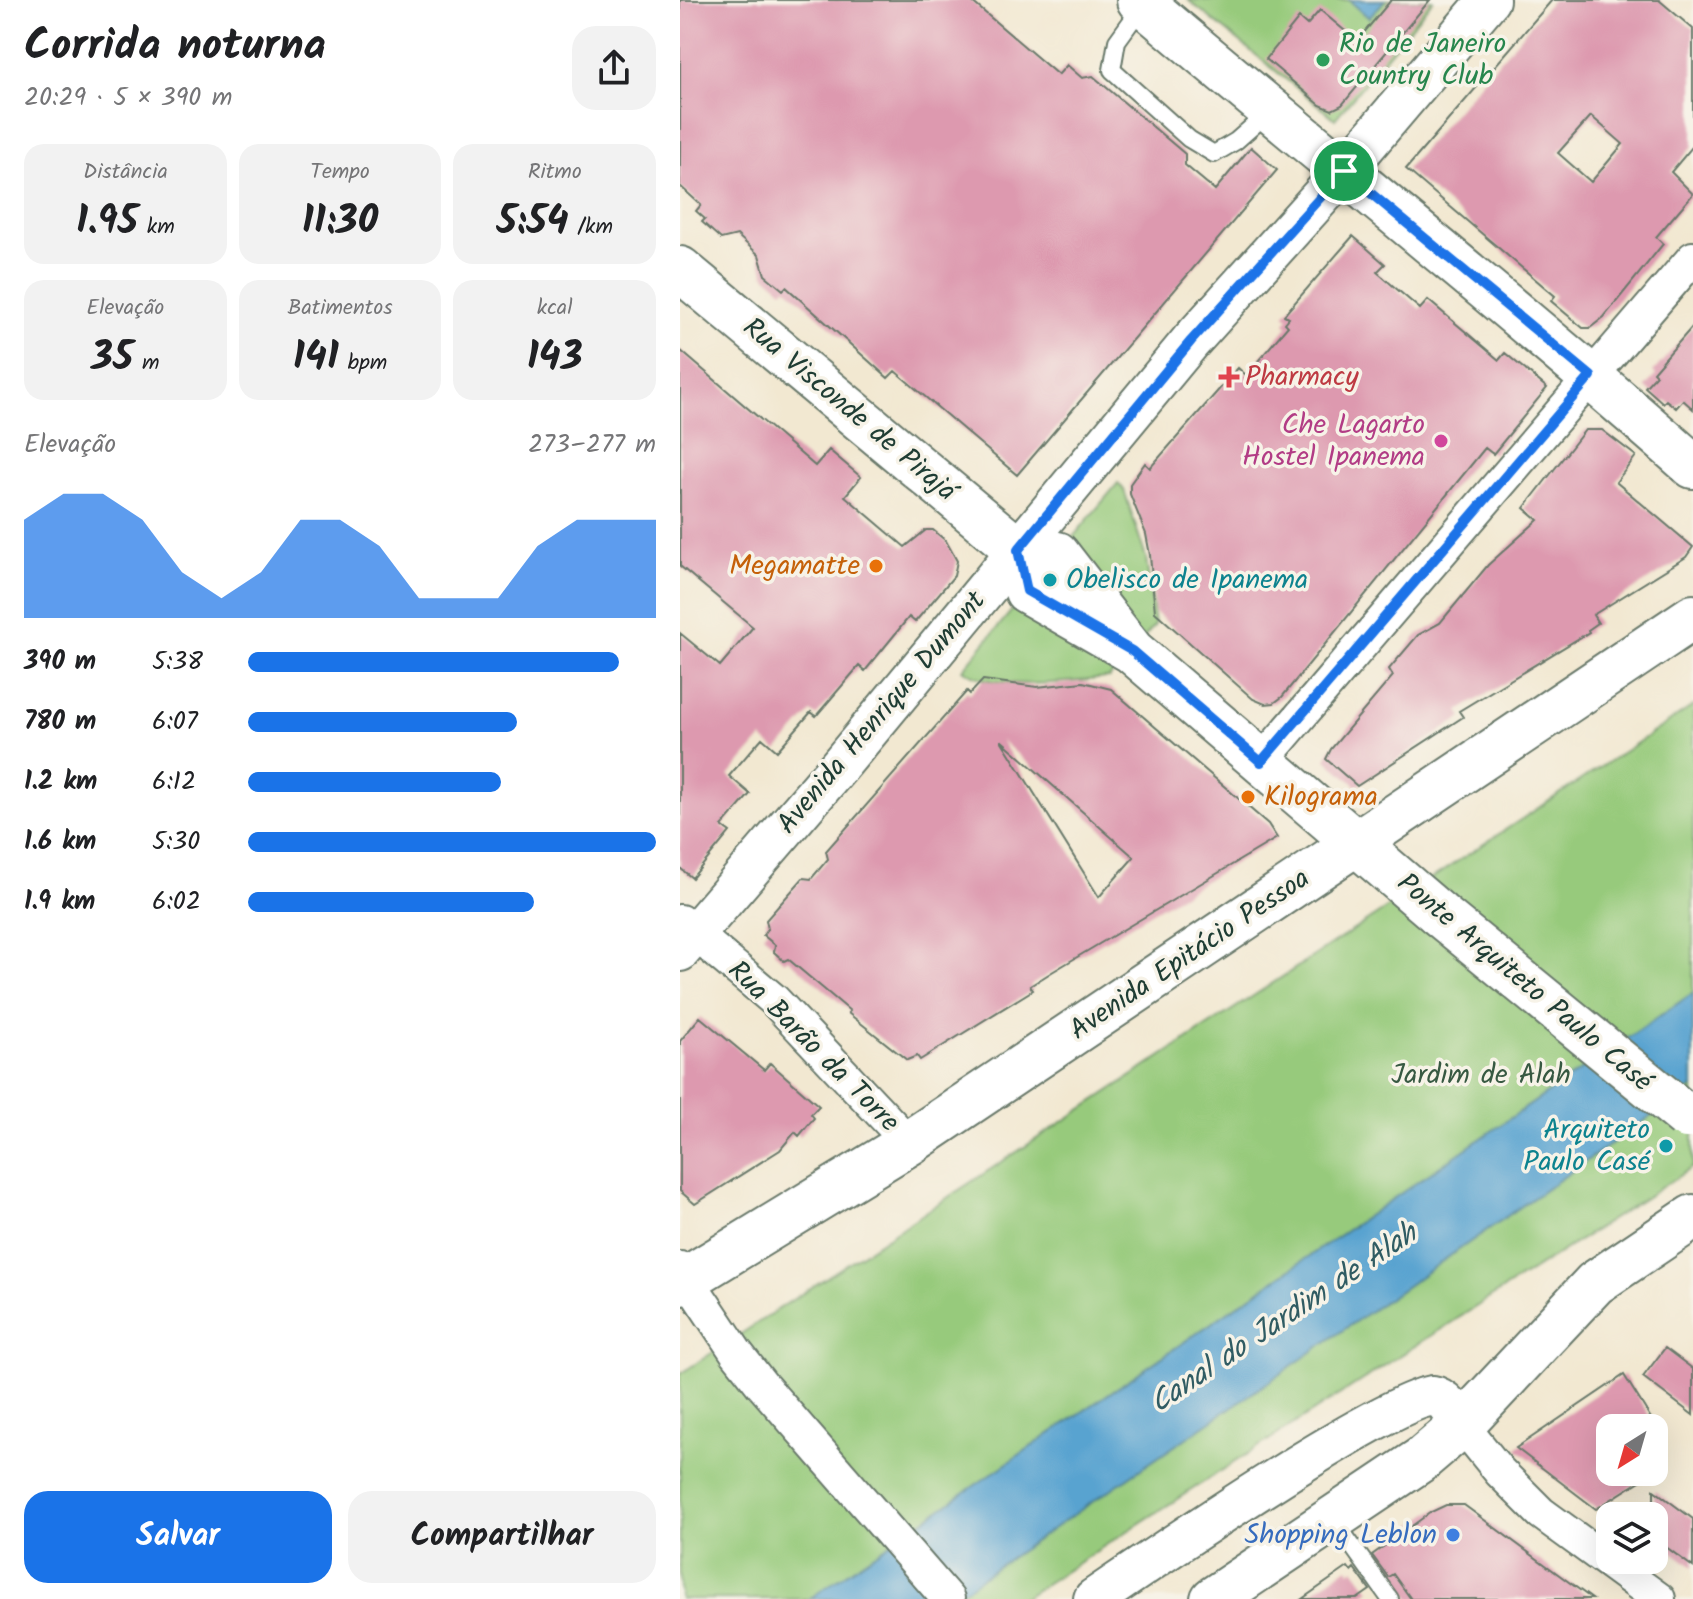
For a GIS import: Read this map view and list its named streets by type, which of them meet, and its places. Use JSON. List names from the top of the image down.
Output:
{
  "streets": {
    "main road": ["Rua Visconde de Pirajá", "Avenida Epitácio Pessoa", "Ponte Arquiteto Paulo Casé"],
    "street": ["Avenida Henrique Dumont", "Rua Barão da Torre"]
  },
  "crossings": [
    ["Rua Visconde de Pirajá", "Avenida Henrique Dumont"],
    ["Avenida Henrique Dumont", "Rua Barão da Torre"],
    ["Avenida Epitácio Pessoa", "Ponte Arquiteto Paulo Casé"],
    ["Avenida Epitácio Pessoa", "Rua Barão da Torre"]
  ],
  "water": ["Canal do Jardim de Alah"],
  "parks": ["Jardim de Alah"],
  "places": {
    "other": [
      "Rio de Janeiro Country Club",
      "Che Lagarto Hostel Ipanema",
      "Megamatte",
      "Obelisco de Ipanema",
      "Kilograma",
      "Arquiteto Paulo Casé",
      "Shopping Leblon"
    ],
    "health": ["Pharmacy"]
  },
  "north": "bottom left",
  "page": {
    "heading": ["Corrida noturna", "20:29 · 5 × 390 m"],
    "stats": [
      ["Distância", "1.95 km"],
      ["Tempo", "11:30"],
      ["Ritmo", "5:54 /km"],
      ["Elevação", "35 m"],
      ["Batimentos", "141 bpm"],
      ["kcal", "143"]
    ],
    "chart": ["Elevação", "273–277 m"],
    "list": [
      {
        "name": "390 m",
        "note": "5:38"
      },
      {
        "name": "780 m",
        "note": "6:07"
      },
      {
        "name": "1.2 km",
        "note": "6:12"
      },
      {
        "name": "1.6 km",
        "note": "5:30"
      },
      {
        "name": "1.9 km",
        "note": "6:02"
      }
    ],
    "buttons": ["Salvar", "Compartilhar"]
  }
}
